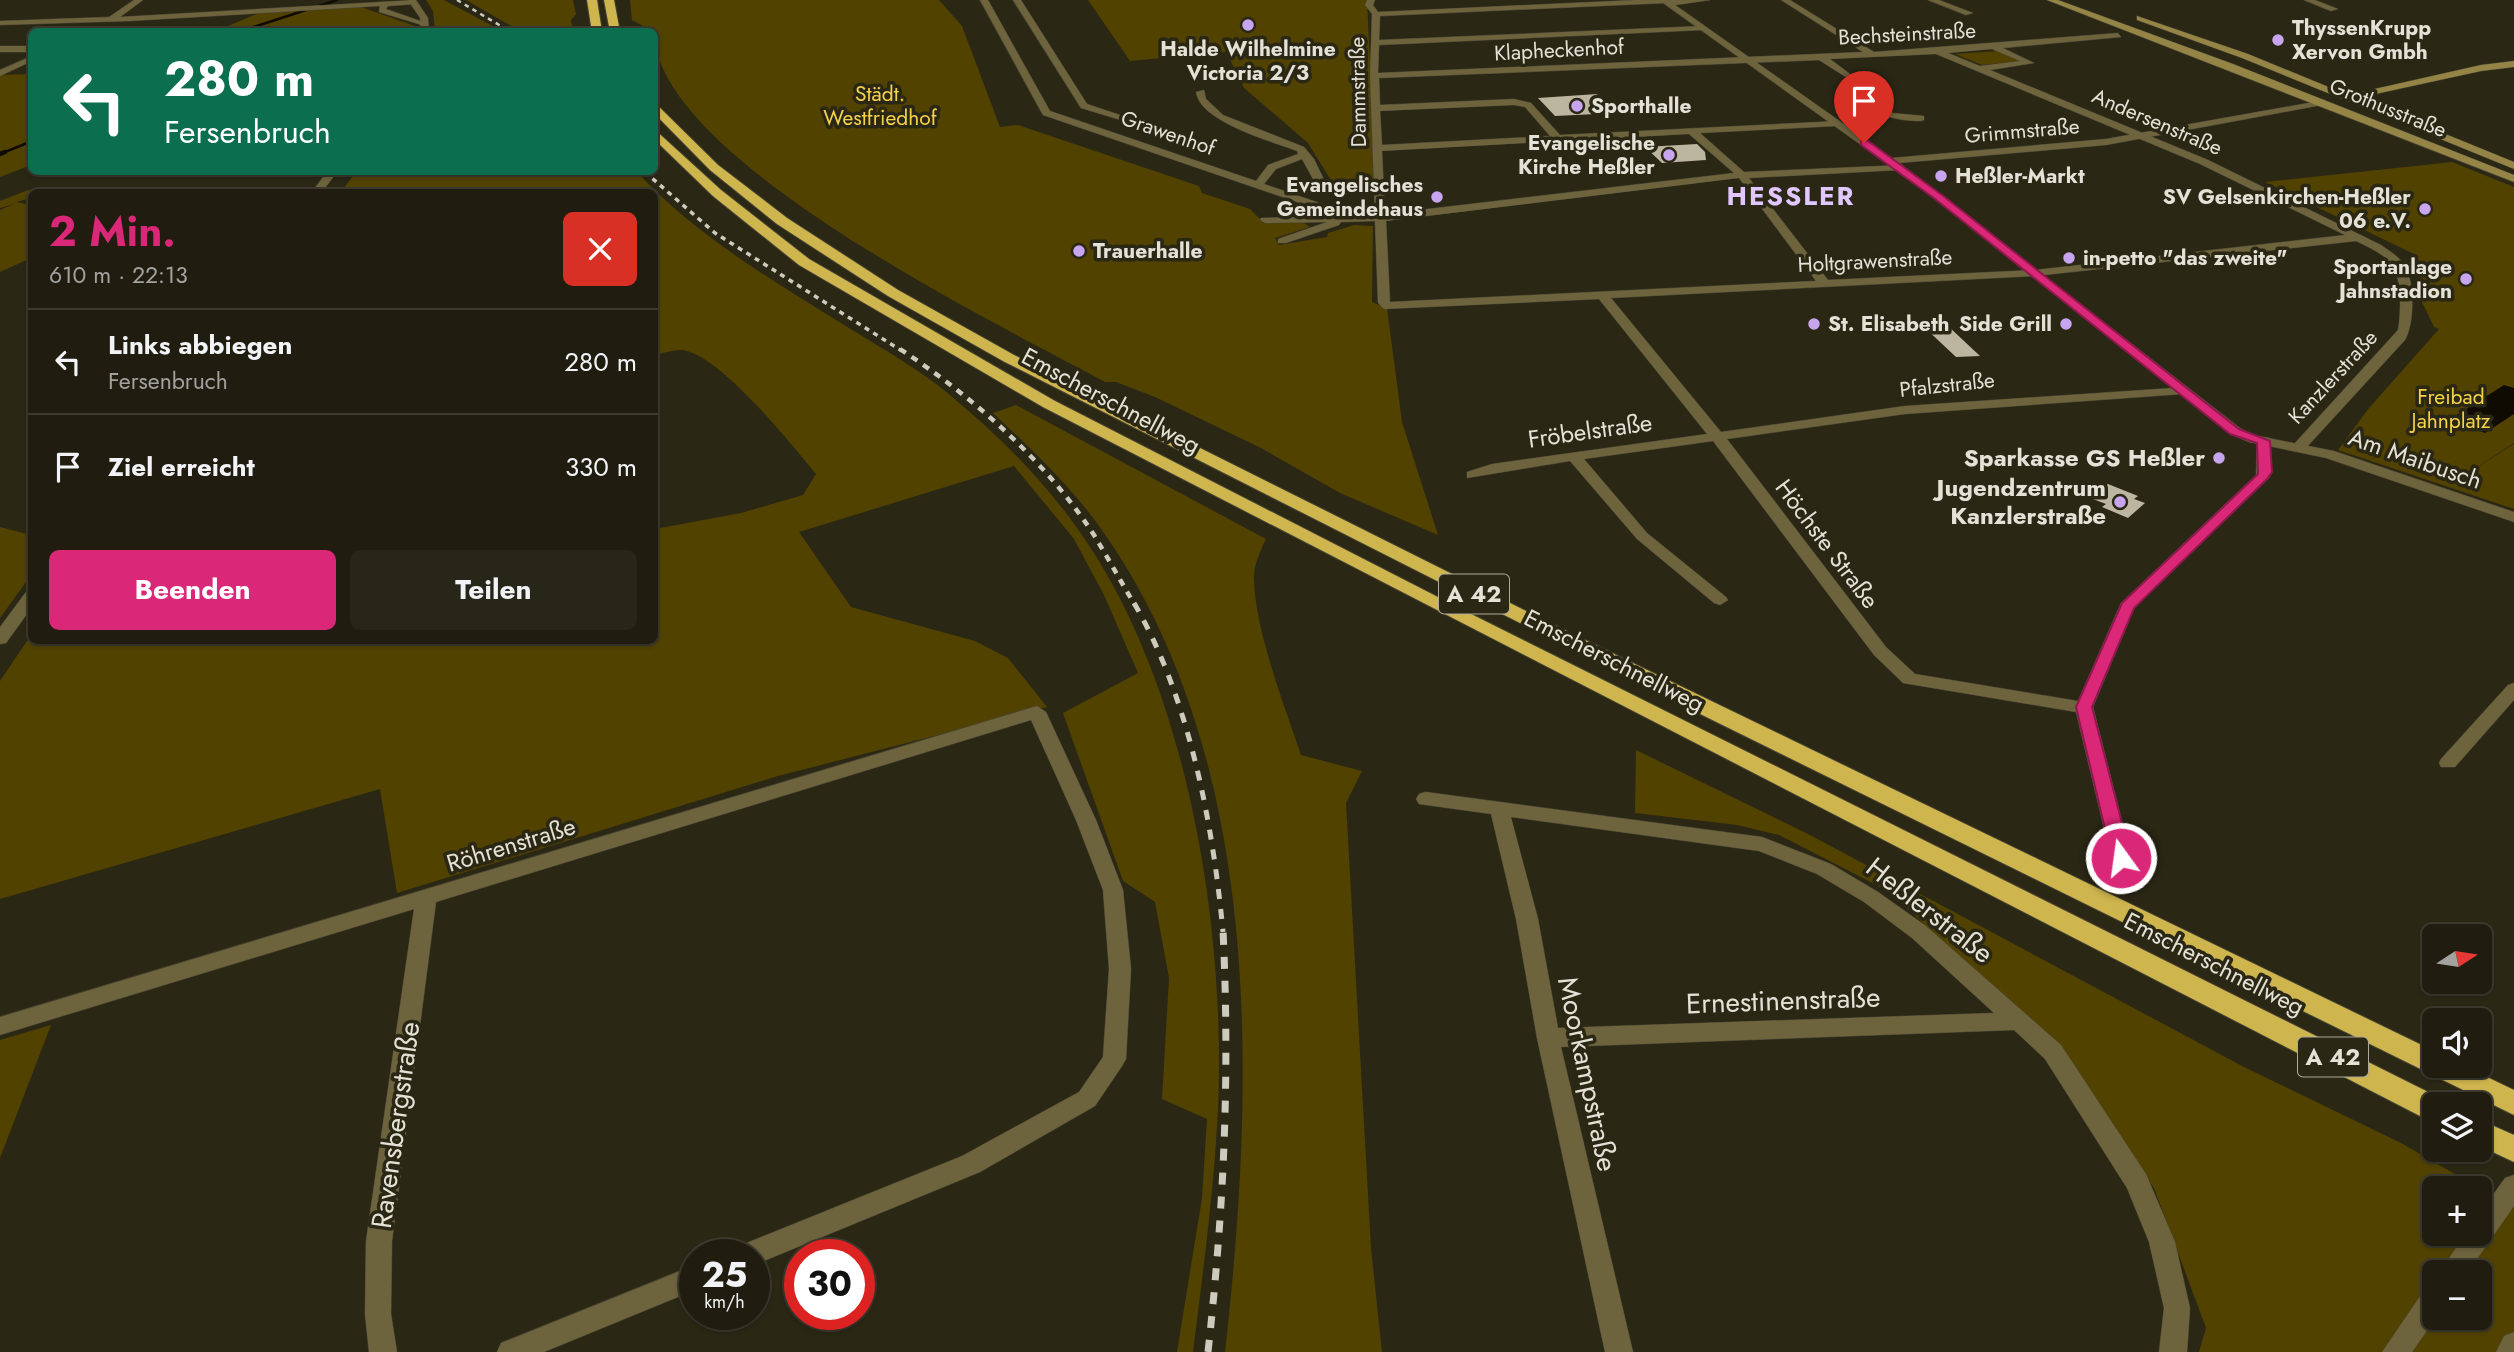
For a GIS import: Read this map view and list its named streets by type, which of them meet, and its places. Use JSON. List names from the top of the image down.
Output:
{
  "streets": {
    "highway": ["Emscherschnellweg", "A 42"],
    "main road": ["Grothusstraße"],
    "street": [
      "Bechsteinstraße",
      "Klapheckenhof",
      "Dammstraße",
      "Andersenstraße",
      "Grimmstraße",
      "Grawenhof",
      "Holtgrawenstraße",
      "Kanzlerstraße",
      "Pfalzstraße",
      "Fröbelstraße",
      "Am Maibusch",
      "Höchste Straße",
      "Röhrenstraße",
      "Heßlerstraße",
      "Ernestinenstraße",
      "Moorkampstraße",
      "Ravensbergstraße"
    ]
  },
  "crossings": [
    ["Bechsteinstraße", "Klapheckenhof"],
    ["Bechsteinstraße", "Andersenstraße"],
    ["Bechsteinstraße", "Am Maibusch"],
    ["Klapheckenhof", "Dammstraße"],
    ["Klapheckenhof", "Am Maibusch"],
    ["Dammstraße", "Grimmstraße"],
    ["Dammstraße", "Holtgrawenstraße"],
    ["Grothusstraße", "Grimmstraße"],
    ["Andersenstraße", "Grimmstraße"],
    ["Andersenstraße", "Holtgrawenstraße"],
    ["Andersenstraße", "Kanzlerstraße"],
    ["Grimmstraße", "Grawenhof"],
    ["Grimmstraße", "Am Maibusch"],
    ["Holtgrawenstraße", "Kanzlerstraße"],
    ["Holtgrawenstraße", "Am Maibusch"],
    ["Holtgrawenstraße", "Höchste Straße"],
    ["Kanzlerstraße", "Am Maibusch"],
    ["Kanzlerstraße", "Höchste Straße"],
    ["Pfalzstraße", "Fröbelstraße"],
    ["Pfalzstraße", "Am Maibusch"],
    ["Pfalzstraße", "Höchste Straße"],
    ["Fröbelstraße", "Höchste Straße"],
    ["Röhrenstraße", "Ravensbergstraße"],
    ["Heßlerstraße", "Ernestinenstraße"],
    ["Heßlerstraße", "Moorkampstraße"],
    ["Ernestinenstraße", "Moorkampstraße"]
  ],
  "districts": ["HESSLER"],
  "parks": ["Städt. Westfriedhof", "Freibad Jahnplatz"],
  "places": [
    "Halde Wilhelmine Victoria 2/3",
    "ThyssenKrupp Xervon Gmbh",
    "Sporthalle",
    "Evangelische Kirche Heßler",
    "Heßler-Markt",
    "Evangelisches Gemeindehaus",
    "SV Gelsenkirchen-Heßler 06 e.V.",
    "Trauerhalle",
    "in-petto \"das zweite\"",
    "Sportanlage Jahnstadion",
    "St. Elisabeth",
    "Side Grill",
    "Sparkasse GS Heßler",
    "Jugendzentrum Kanzlerstraße"
  ],
  "north": "right",
  "page": {
    "turn": ["280 m", "Fersenbruch"],
    "heading": ["2 Min.", "610 m · 22:13"],
    "list": [
      {
        "name": "Links abbiegen",
        "note": "Fersenbruch",
        "value": "280 m"
      },
      {
        "name": "Ziel erreicht",
        "value": "330 m"
      }
    ],
    "buttons": ["Beenden", "Teilen"],
    "map_buttons": ["+", "−"],
    "speed": "25 km/h",
    "limit": "30"
  }
}
